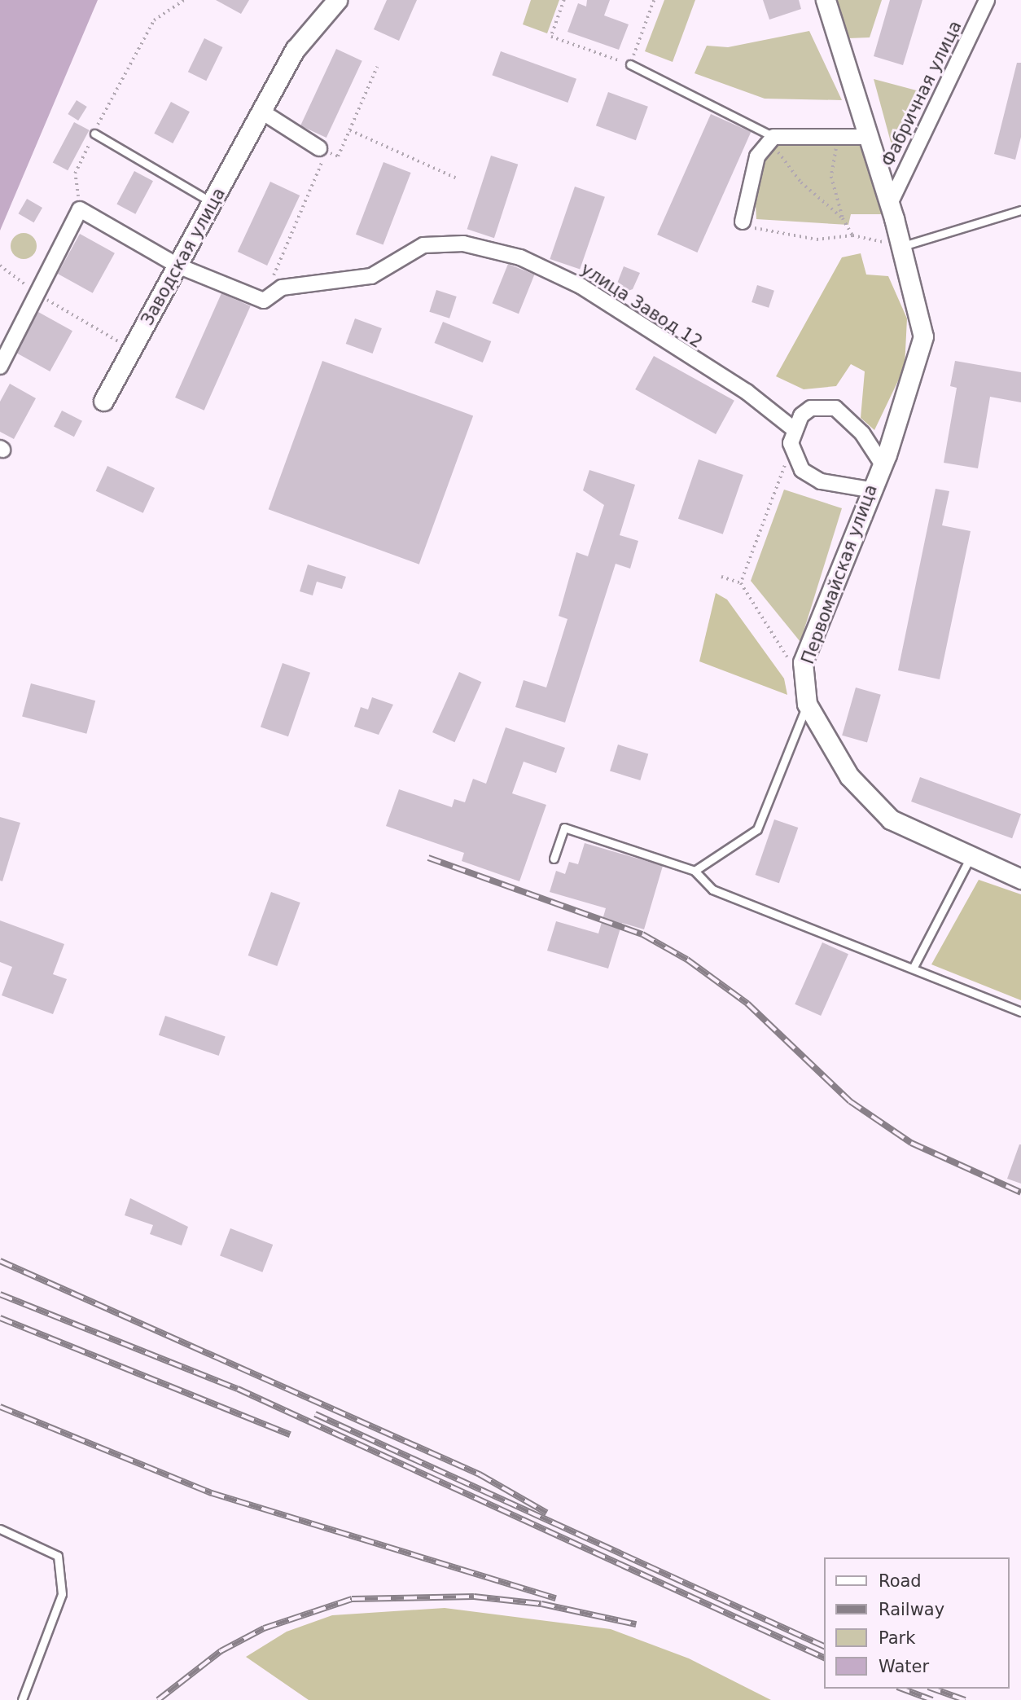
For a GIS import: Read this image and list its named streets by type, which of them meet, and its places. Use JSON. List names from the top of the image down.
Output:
{
  "streets": {
    "street": [
      "Фабричная улица",
      "Заводская улица",
      "улица Завод 12",
      "Первомайская улица"
    ]
  },
  "crossings": [
    ["Фабричная улица", "Первомайская улица"],
    ["улица Завод 12", "Первомайская улица"]
  ],
  "legend": [
    "Road",
    "Railway",
    "Park",
    "Water"
  ]
}
